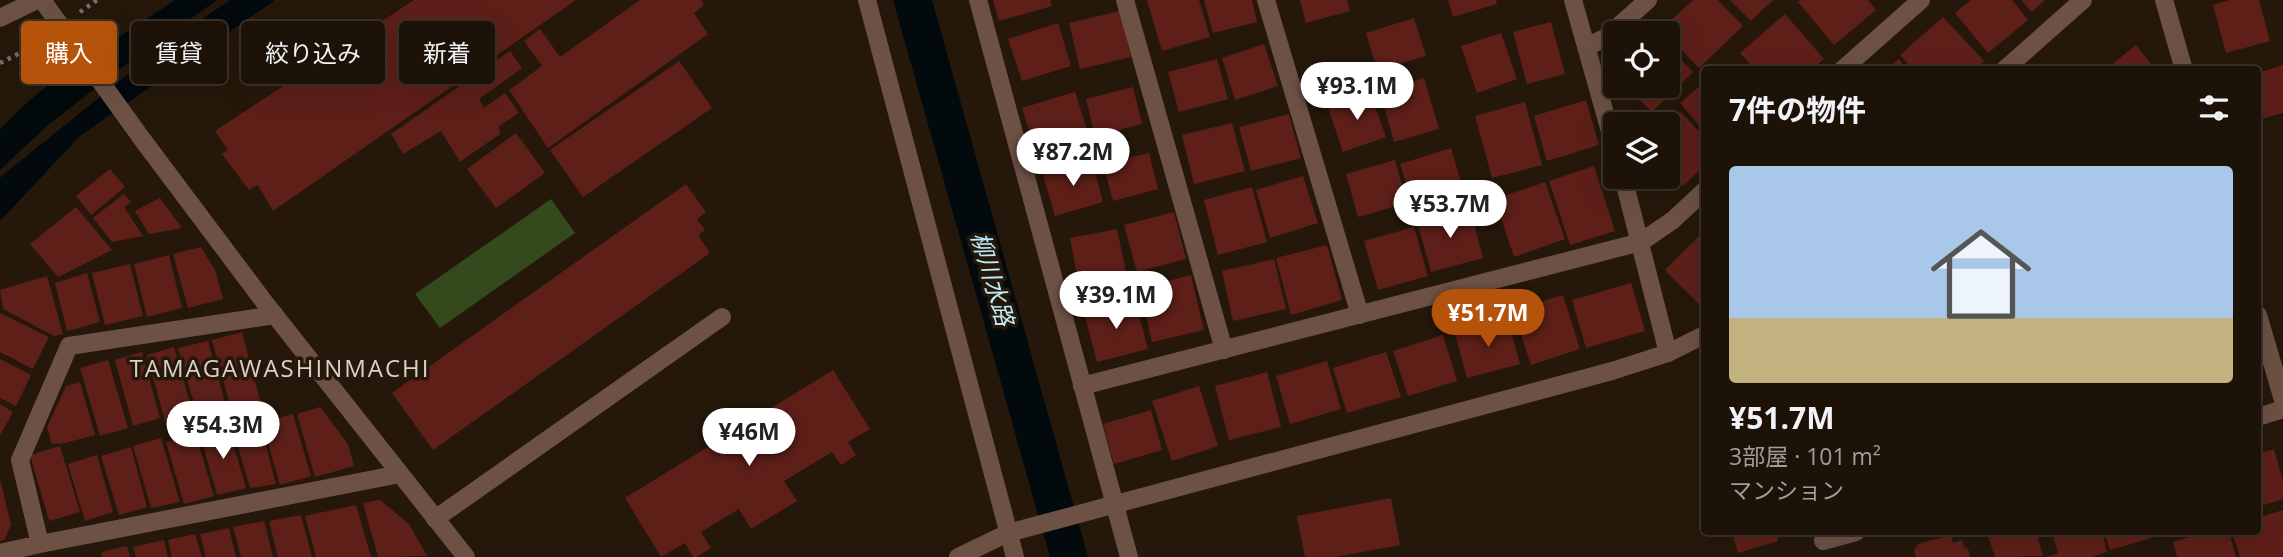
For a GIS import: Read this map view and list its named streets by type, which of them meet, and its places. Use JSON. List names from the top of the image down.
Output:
{
  "districts": ["TAMAGAWASHINMACHI"],
  "water": ["柳川水路"],
  "page": {
    "chip": [
      "購入",
      "賃貸",
      "絞り込み",
      "新着"
    ],
    "price": [
      "¥93.1M",
      "¥87.2M",
      "¥53.7M",
      "¥39.1M",
      "¥51.7M",
      "¥54.3M",
      "¥46M"
    ],
    "heading": "7件の物件",
    "list": [
      {
        "name": "¥51.7M",
        "note": "3部屋 · 101 m² · マンション"
      }
    ]
  }
}
